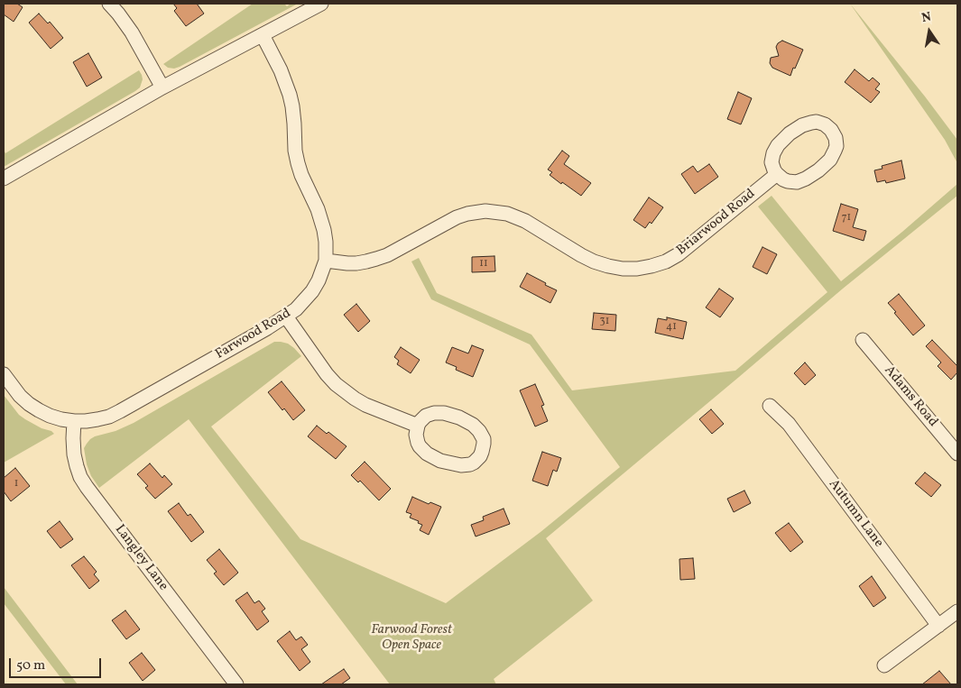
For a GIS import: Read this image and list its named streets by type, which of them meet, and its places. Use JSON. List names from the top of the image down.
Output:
{
  "streets": {
    "street": [
      "Briarwood Road",
      "Farwood Road",
      "Adams Road",
      "Autumn Lane",
      "Langley Lane"
    ]
  },
  "crossings": [
    ["Briarwood Road", "Farwood Road"],
    ["Farwood Road", "Langley Lane"]
  ],
  "parks": ["Farwood Forest Open Space"],
  "house_numbers": [
    "71",
    "11",
    "31",
    "41",
    "1"
  ],
  "scale_bar": "50 m",
  "north": "top"
}
